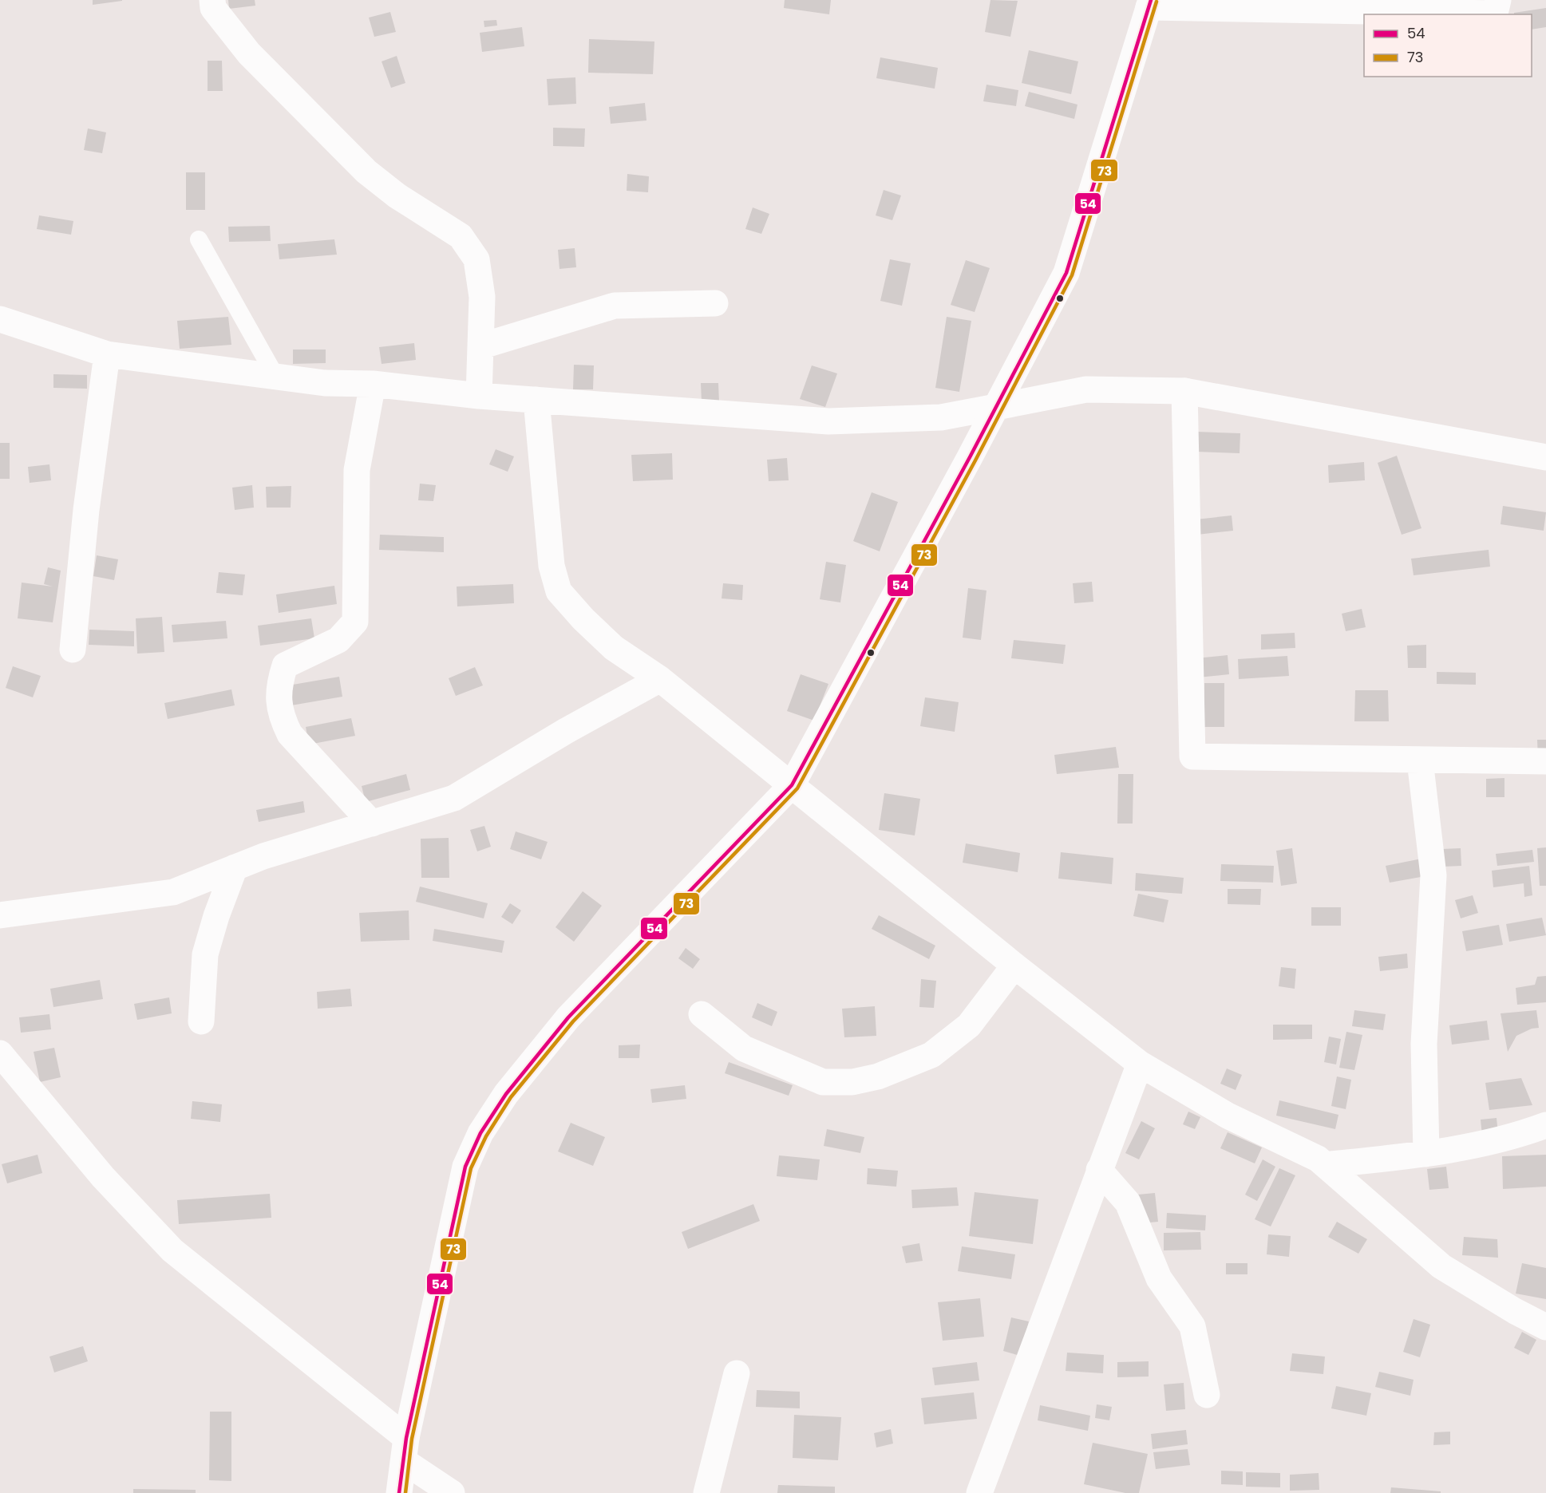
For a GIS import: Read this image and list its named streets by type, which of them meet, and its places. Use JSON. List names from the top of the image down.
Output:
{
  "lines": ["transit line 54", "transit line 73"],
  "legend": ["54", "73"]
}
